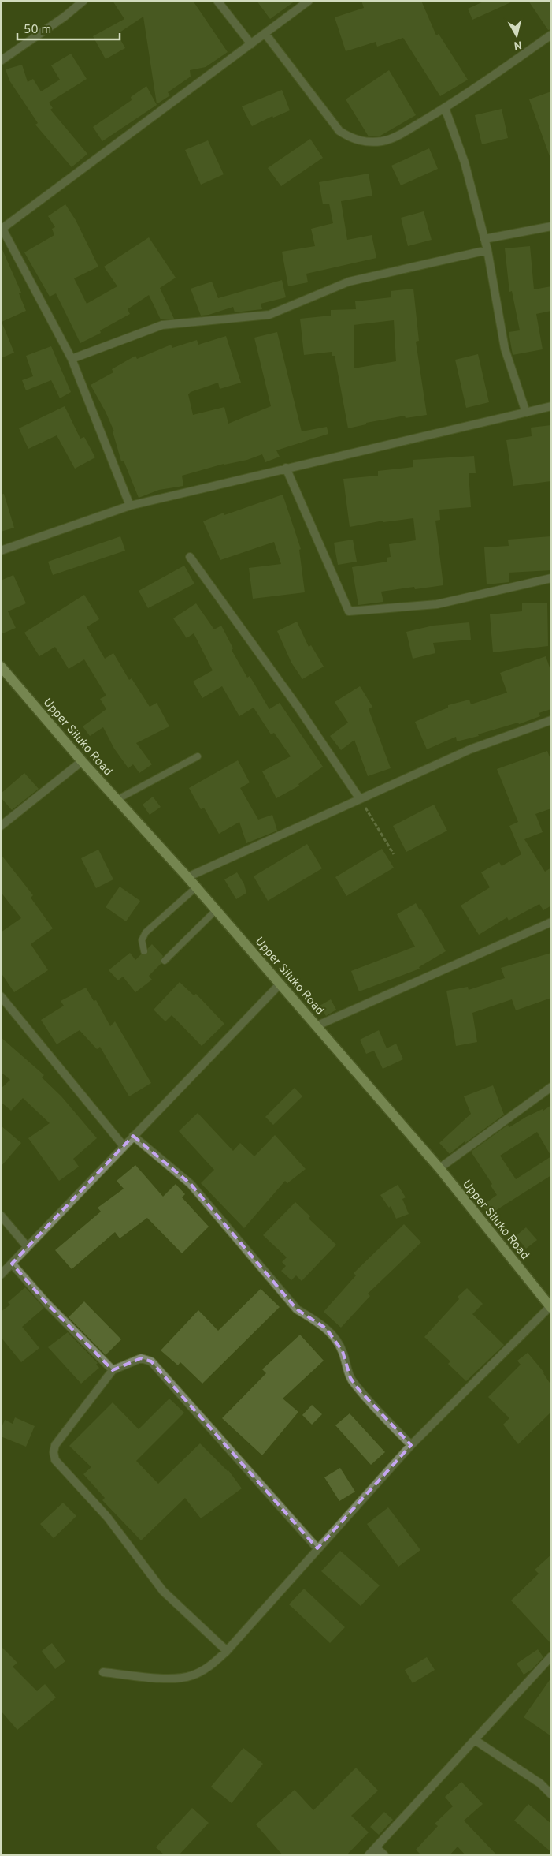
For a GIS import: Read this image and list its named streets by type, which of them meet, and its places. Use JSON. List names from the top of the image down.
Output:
{
  "streets": {
    "main road": ["Upper Siluko Road"]
  },
  "scale_bar": "50 m",
  "north": "bottom"
}
